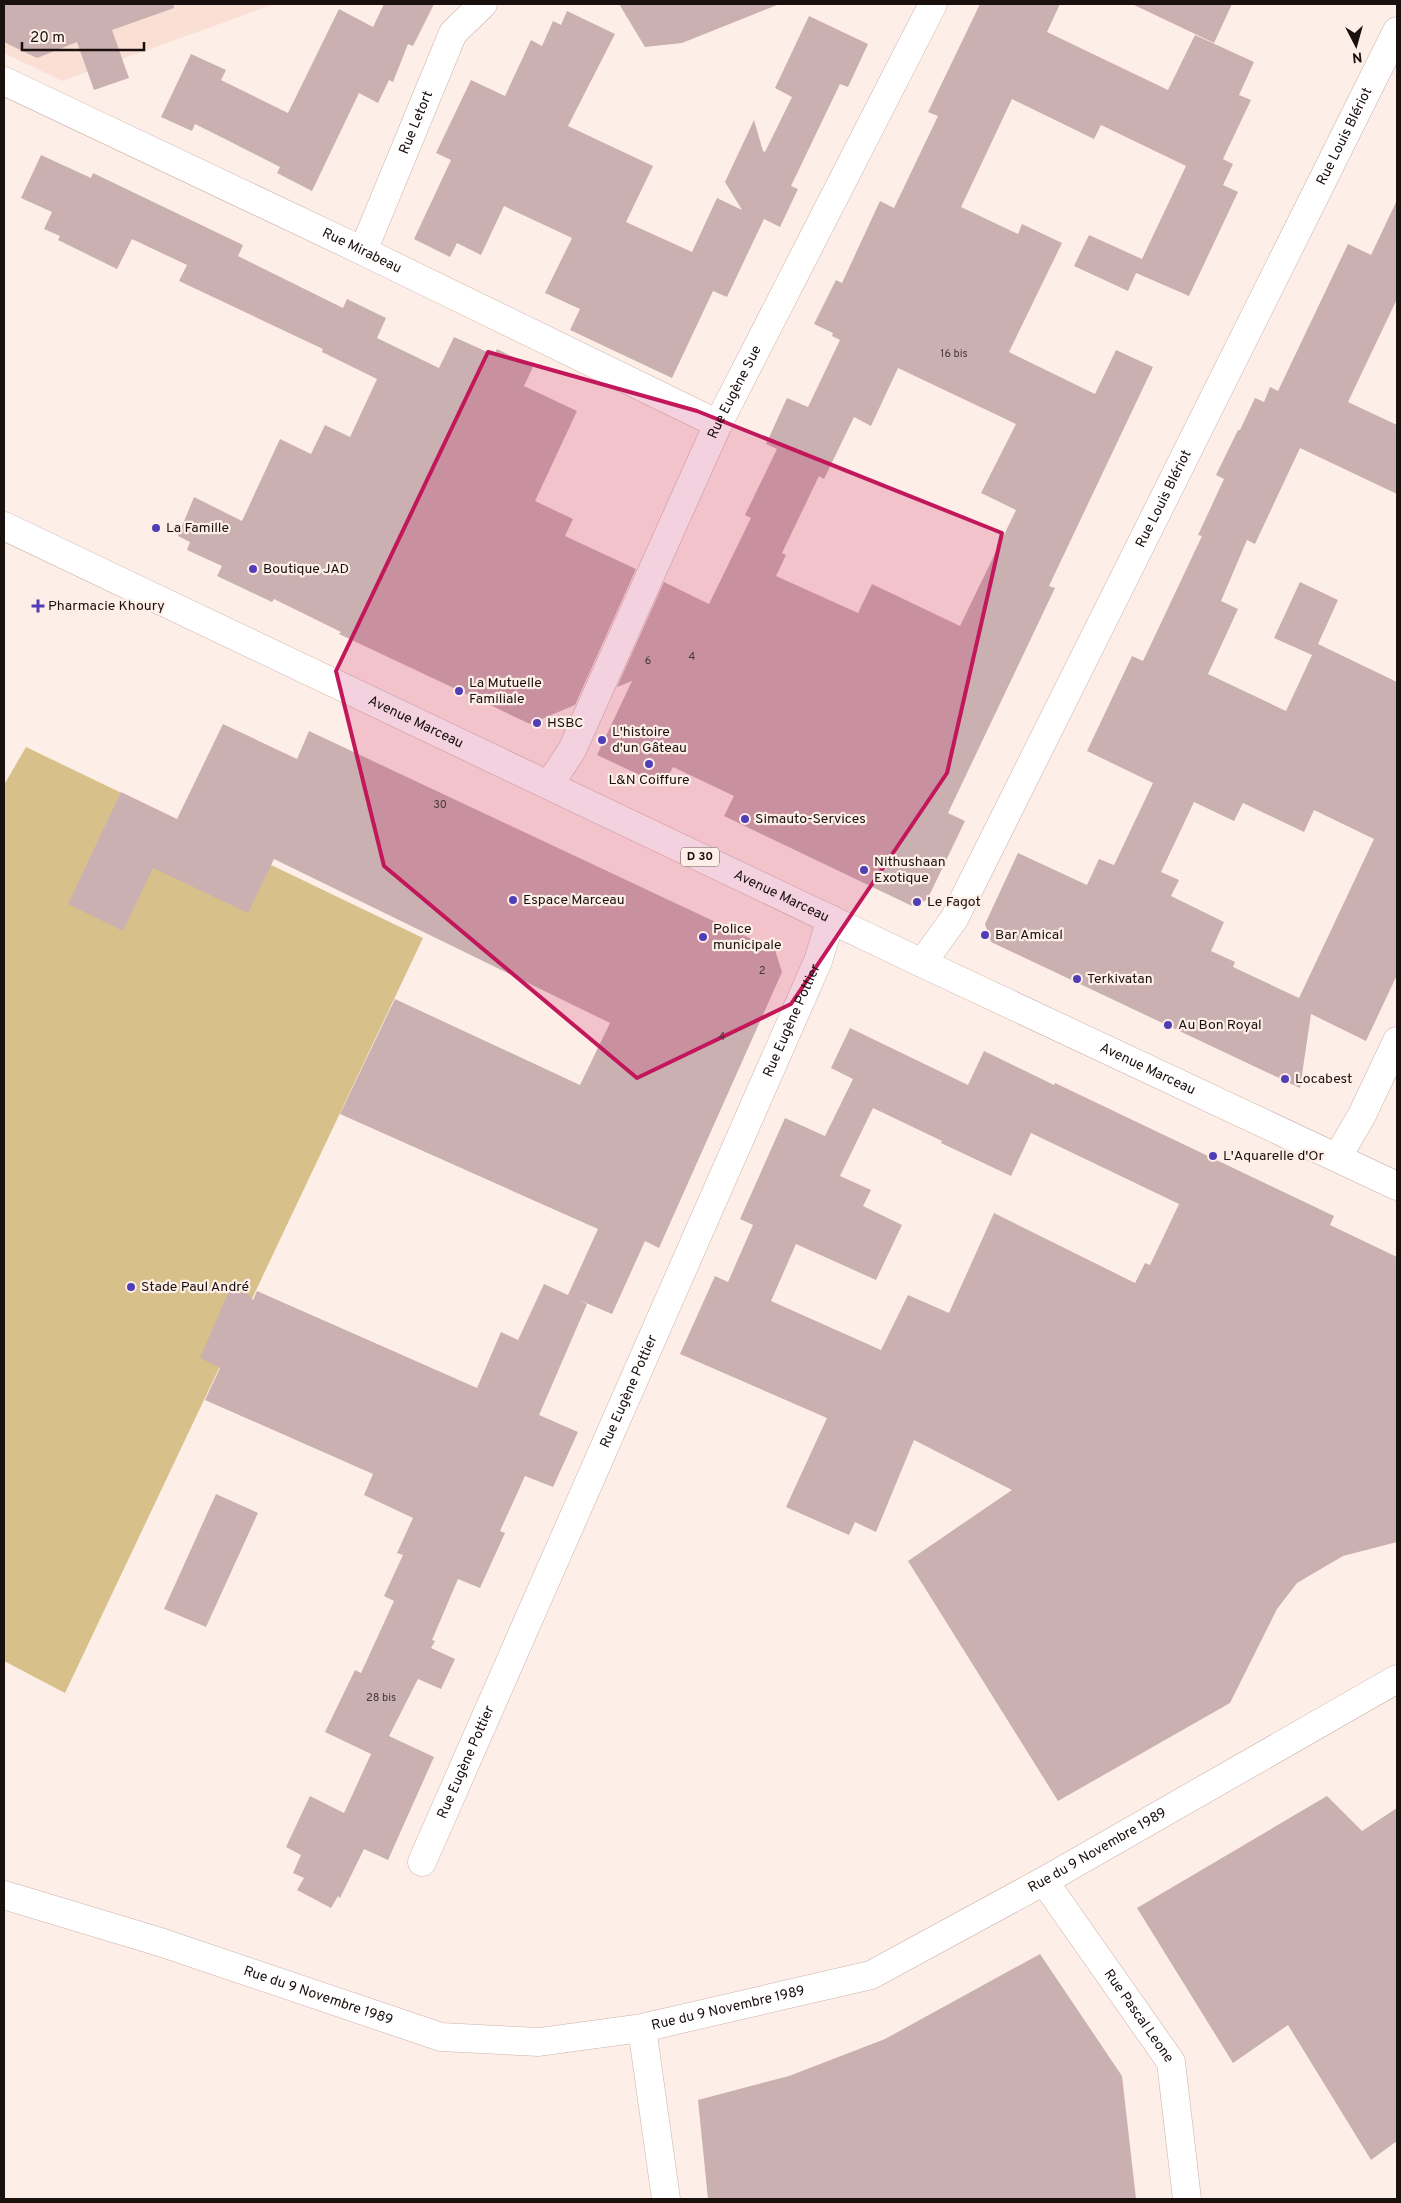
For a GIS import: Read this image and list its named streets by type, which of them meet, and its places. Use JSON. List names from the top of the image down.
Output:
{
  "streets": {
    "street": [
      "Rue Letort",
      "Rue Louis Blériot",
      "Rue Mirabeau",
      "Rue Eugène Sue",
      "Avenue Marceau",
      "D 30",
      "Rue Eugène Pottier",
      "Rue du 9 Novembre 1989",
      "Rue Pascal Leone"
    ]
  },
  "crossings": [
    ["Rue Letort", "Rue Mirabeau"],
    ["Rue Louis Blériot", "Avenue Marceau"],
    ["Rue Mirabeau", "Rue Eugène Sue"],
    ["Rue Eugène Sue", "Avenue Marceau"],
    ["Avenue Marceau", "Rue Eugène Pottier"],
    ["Rue du 9 Novembre 1989", "Rue Pascal Leone"]
  ],
  "places": {
    "other": [
      "La Famille",
      "Boutique JAD",
      "La Mutuelle Familiale",
      "HSBC",
      "L'histoire d'un Gâteau",
      "L&N Coiffure",
      "Simauto-Services",
      "Nithushaan Exotique",
      "Espace Marceau",
      "Le Fagot",
      "Bar Amical",
      "Police municipale",
      "Terkivatan",
      "Au Bon Royal",
      "Locabest",
      "L'Aquarelle d'Or",
      "Stade Paul André"
    ],
    "health": ["Pharmacie Khoury"]
  },
  "house_numbers": [
    "16 bis",
    "4",
    "6",
    "30",
    "2",
    "4",
    "28 bis"
  ],
  "scale_bar": "20 m",
  "north": "bottom"
}
